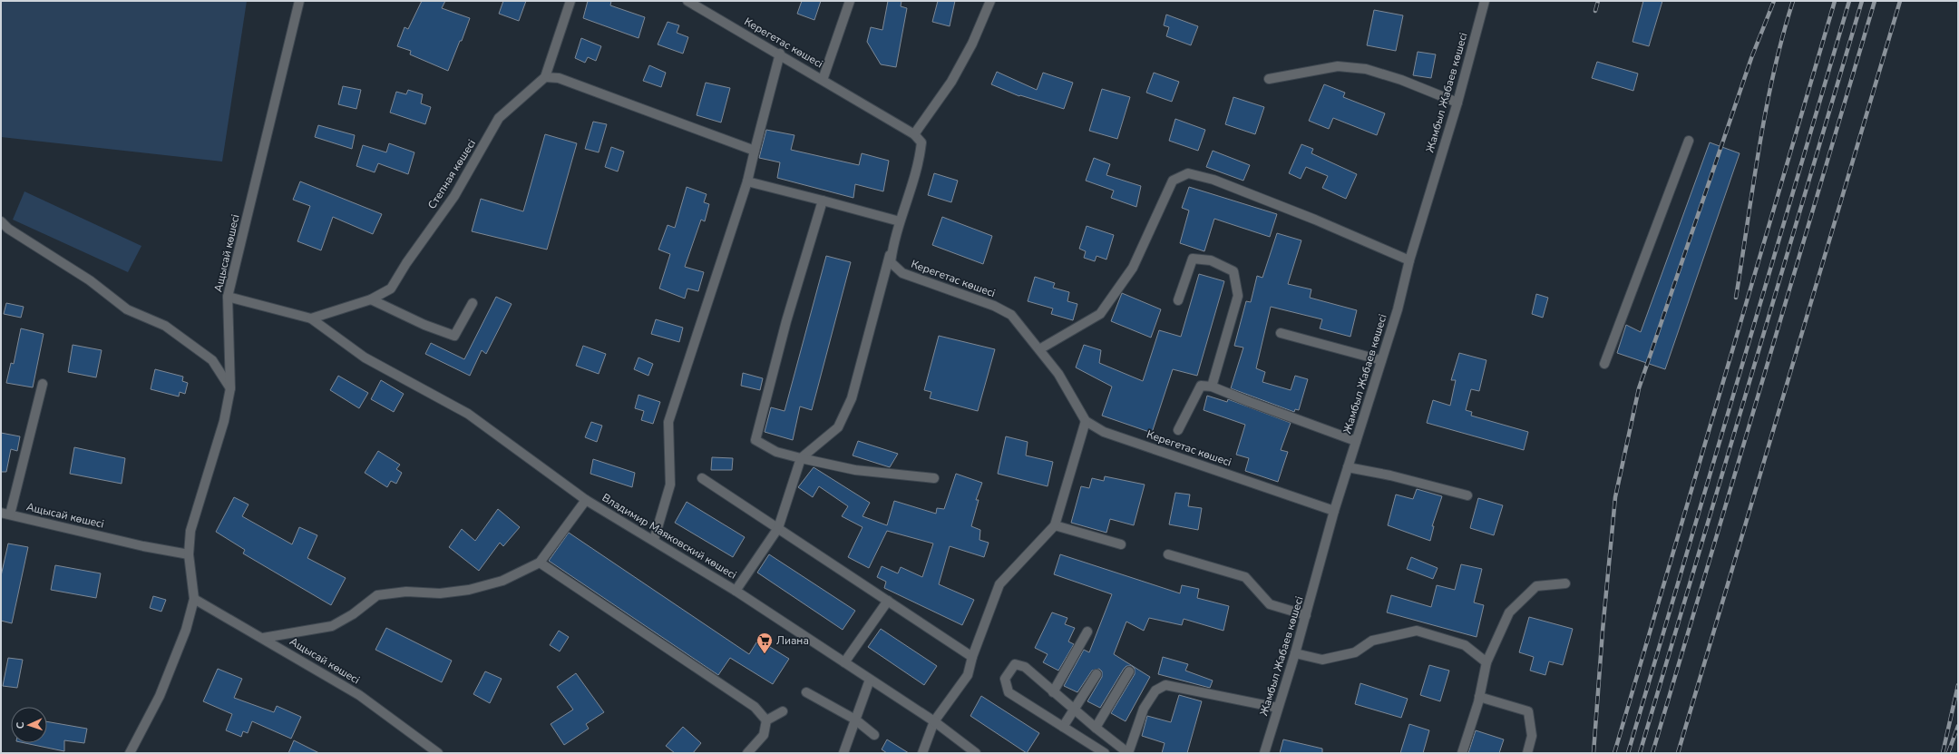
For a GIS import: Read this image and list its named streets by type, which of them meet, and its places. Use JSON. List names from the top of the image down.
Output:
{
  "streets": {
    "street": [
      "Керегетас көшесі",
      "Жамбыл Жабаев көшесі",
      "Степная көшесі",
      "Ащысай көшесі",
      "Владимир Маяковский көшесі"
    ]
  },
  "crossings": [
    ["Керегетас көшесі", "Жамбыл Жабаев көшесі"],
    ["Ащысай көшесі", "Владимир Маяковский көшесі"]
  ],
  "places": {
    "supermarket": ["Лиана"]
  },
  "north": "left"
}
